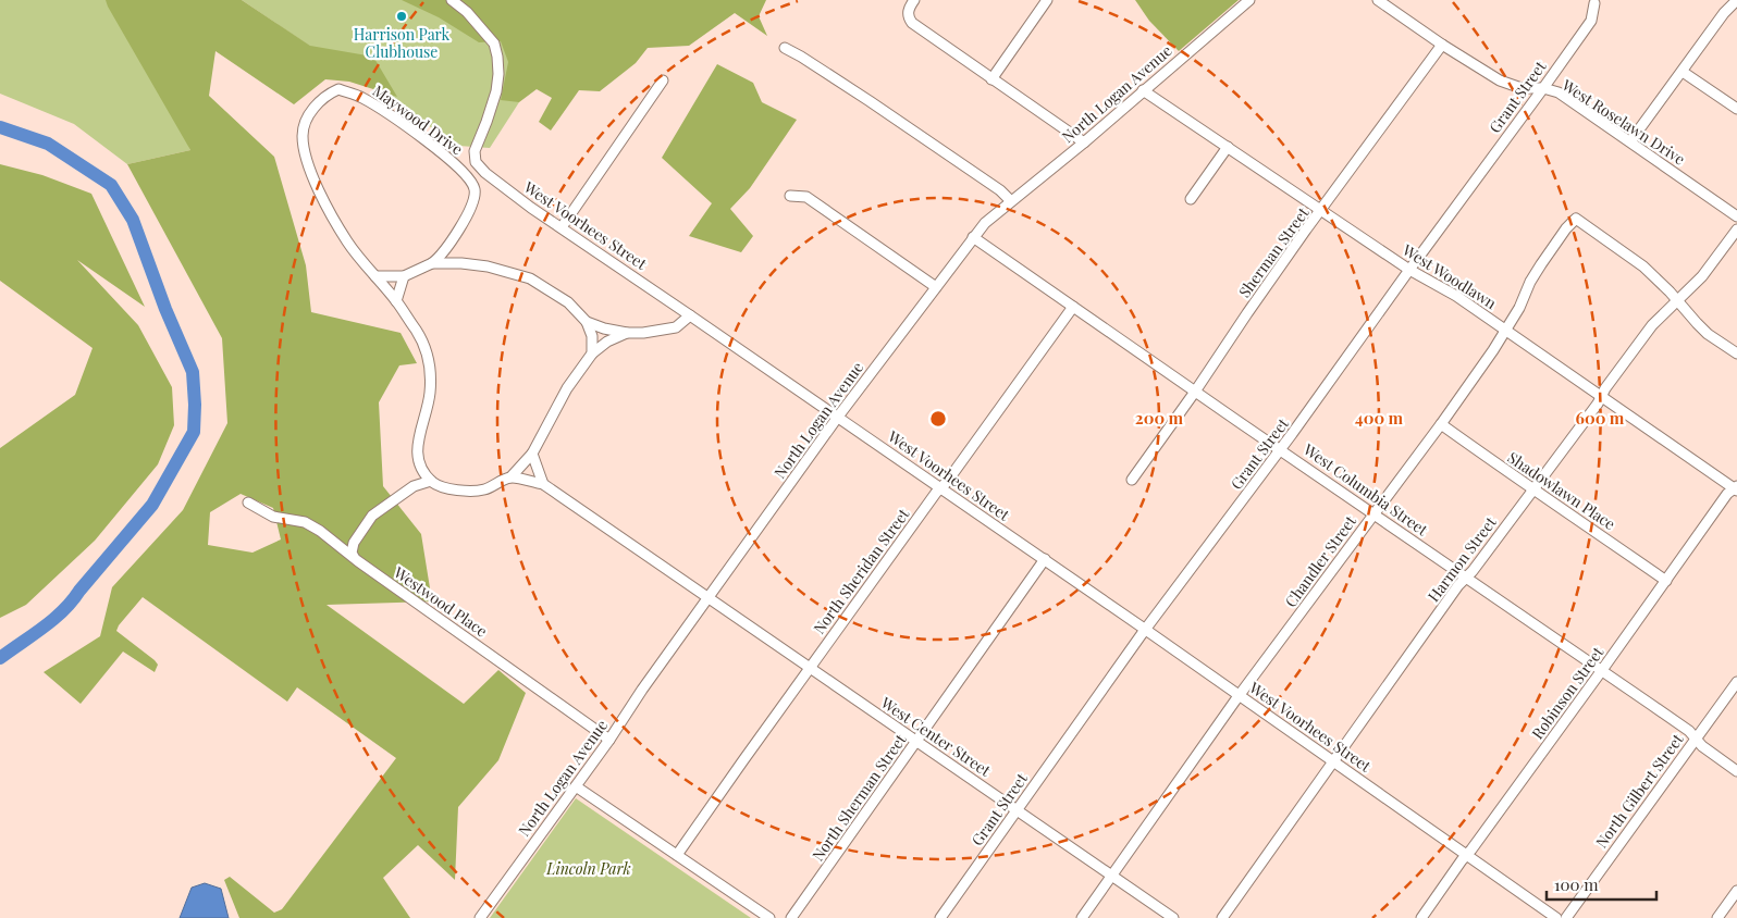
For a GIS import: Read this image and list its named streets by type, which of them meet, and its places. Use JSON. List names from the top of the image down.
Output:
{
  "streets": {
    "street": [
      "North Logan Avenue",
      "Grant Street",
      "Maywood Drive",
      "West Roselawn Drive",
      "West Voorhees Street",
      "Sherman Street",
      "West Woodlawn",
      "West Columbia Street",
      "Shadowlawn Place",
      "Harmon Street",
      "Chandler Street",
      "North Sheridan Street",
      "Westwood Place",
      "Robinson Street",
      "West Center Street",
      "North Gilbert Street",
      "North Sherman Street"
    ]
  },
  "crossings": [
    ["North Logan Avenue", "West Voorhees Street"],
    ["North Logan Avenue", "West Woodlawn"],
    ["North Logan Avenue", "West Columbia Street"],
    ["North Logan Avenue", "Westwood Place"],
    ["North Logan Avenue", "West Center Street"],
    ["Grant Street", "West Roselawn Drive"],
    ["Grant Street", "West Voorhees Street"],
    ["Grant Street", "West Woodlawn"],
    ["Grant Street", "West Columbia Street"],
    ["Grant Street", "West Center Street"],
    ["West Roselawn Drive", "Sherman Street"],
    ["West Voorhees Street", "Harmon Street"],
    ["West Voorhees Street", "Chandler Street"],
    ["West Voorhees Street", "North Sheridan Street"],
    ["West Voorhees Street", "Robinson Street"],
    ["West Voorhees Street", "North Sherman Street"],
    ["Sherman Street", "West Woodlawn"],
    ["Sherman Street", "West Columbia Street"],
    ["West Woodlawn", "Harmon Street"],
    ["West Woodlawn", "Chandler Street"],
    ["West Woodlawn", "Robinson Street"],
    ["West Columbia Street", "Harmon Street"],
    ["West Columbia Street", "Chandler Street"],
    ["West Columbia Street", "North Sheridan Street"],
    ["West Columbia Street", "Robinson Street"],
    ["West Columbia Street", "North Gilbert Street"],
    ["Shadowlawn Place", "Harmon Street"],
    ["Shadowlawn Place", "Chandler Street"],
    ["Shadowlawn Place", "Robinson Street"],
    ["Harmon Street", "Chandler Street"],
    ["Chandler Street", "West Center Street"],
    ["North Sheridan Street", "West Center Street"],
    ["West Center Street", "North Sherman Street"]
  ],
  "parks": ["Lincoln Park"],
  "places": ["Harrison Park Clubhouse"],
  "scale_bar": "100 m",
  "rings": ["200 m", "400 m", "600 m"]
}
